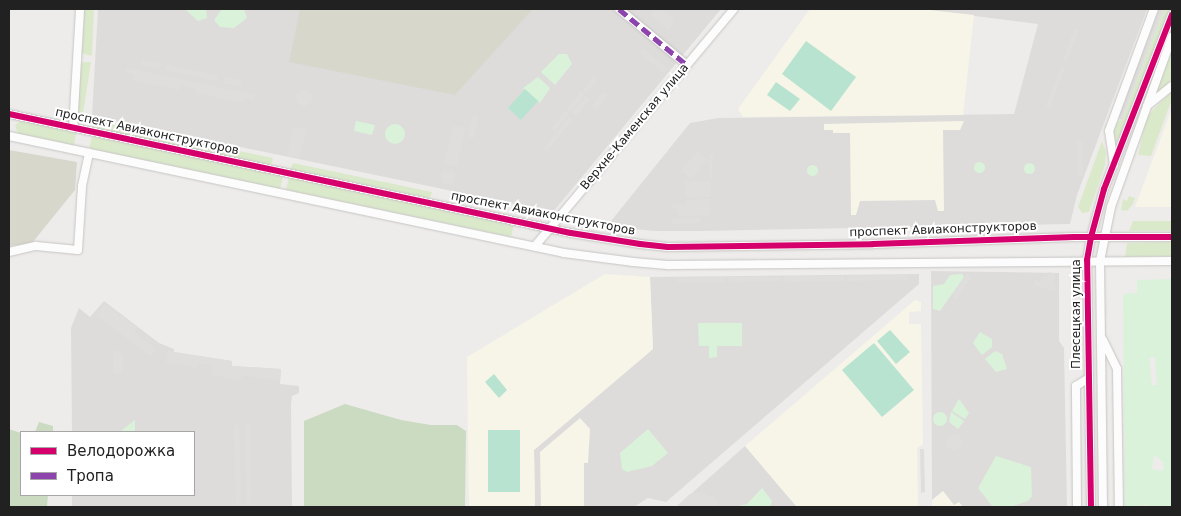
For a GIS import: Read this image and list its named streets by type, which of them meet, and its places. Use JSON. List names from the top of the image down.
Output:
{
  "streets": {
    "street": ["Верхне-Каменская улица", "проспект Авиаконструкторов", "Плесецкая улица"]
  },
  "crossings": [
    ["Верхне-Каменская улица", "проспект Авиаконструкторов"],
    ["проспект Авиаконструкторов", "Плесецкая улица"]
  ],
  "legend": ["Велодорожка", "Тропа"]
}
